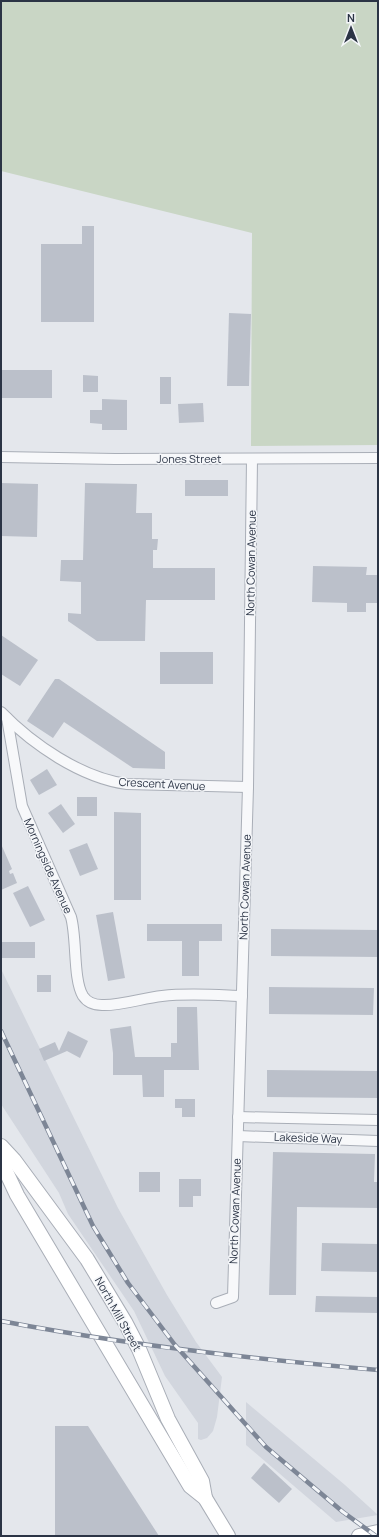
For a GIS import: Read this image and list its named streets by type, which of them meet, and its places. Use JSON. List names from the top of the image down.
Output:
{
  "streets": {
    "main road": ["North Mill Street"],
    "street": [
      "Jones Street",
      "North Cowan Avenue",
      "Crescent Avenue",
      "Morningside Avenue",
      "Lakeside Way"
    ]
  },
  "crossings": [
    ["Jones Street", "North Cowan Avenue"],
    ["North Cowan Avenue", "Crescent Avenue"],
    ["North Cowan Avenue", "Morningside Avenue"],
    ["North Cowan Avenue", "Lakeside Way"],
    ["Crescent Avenue", "Morningside Avenue"]
  ],
  "north": "top"
}
